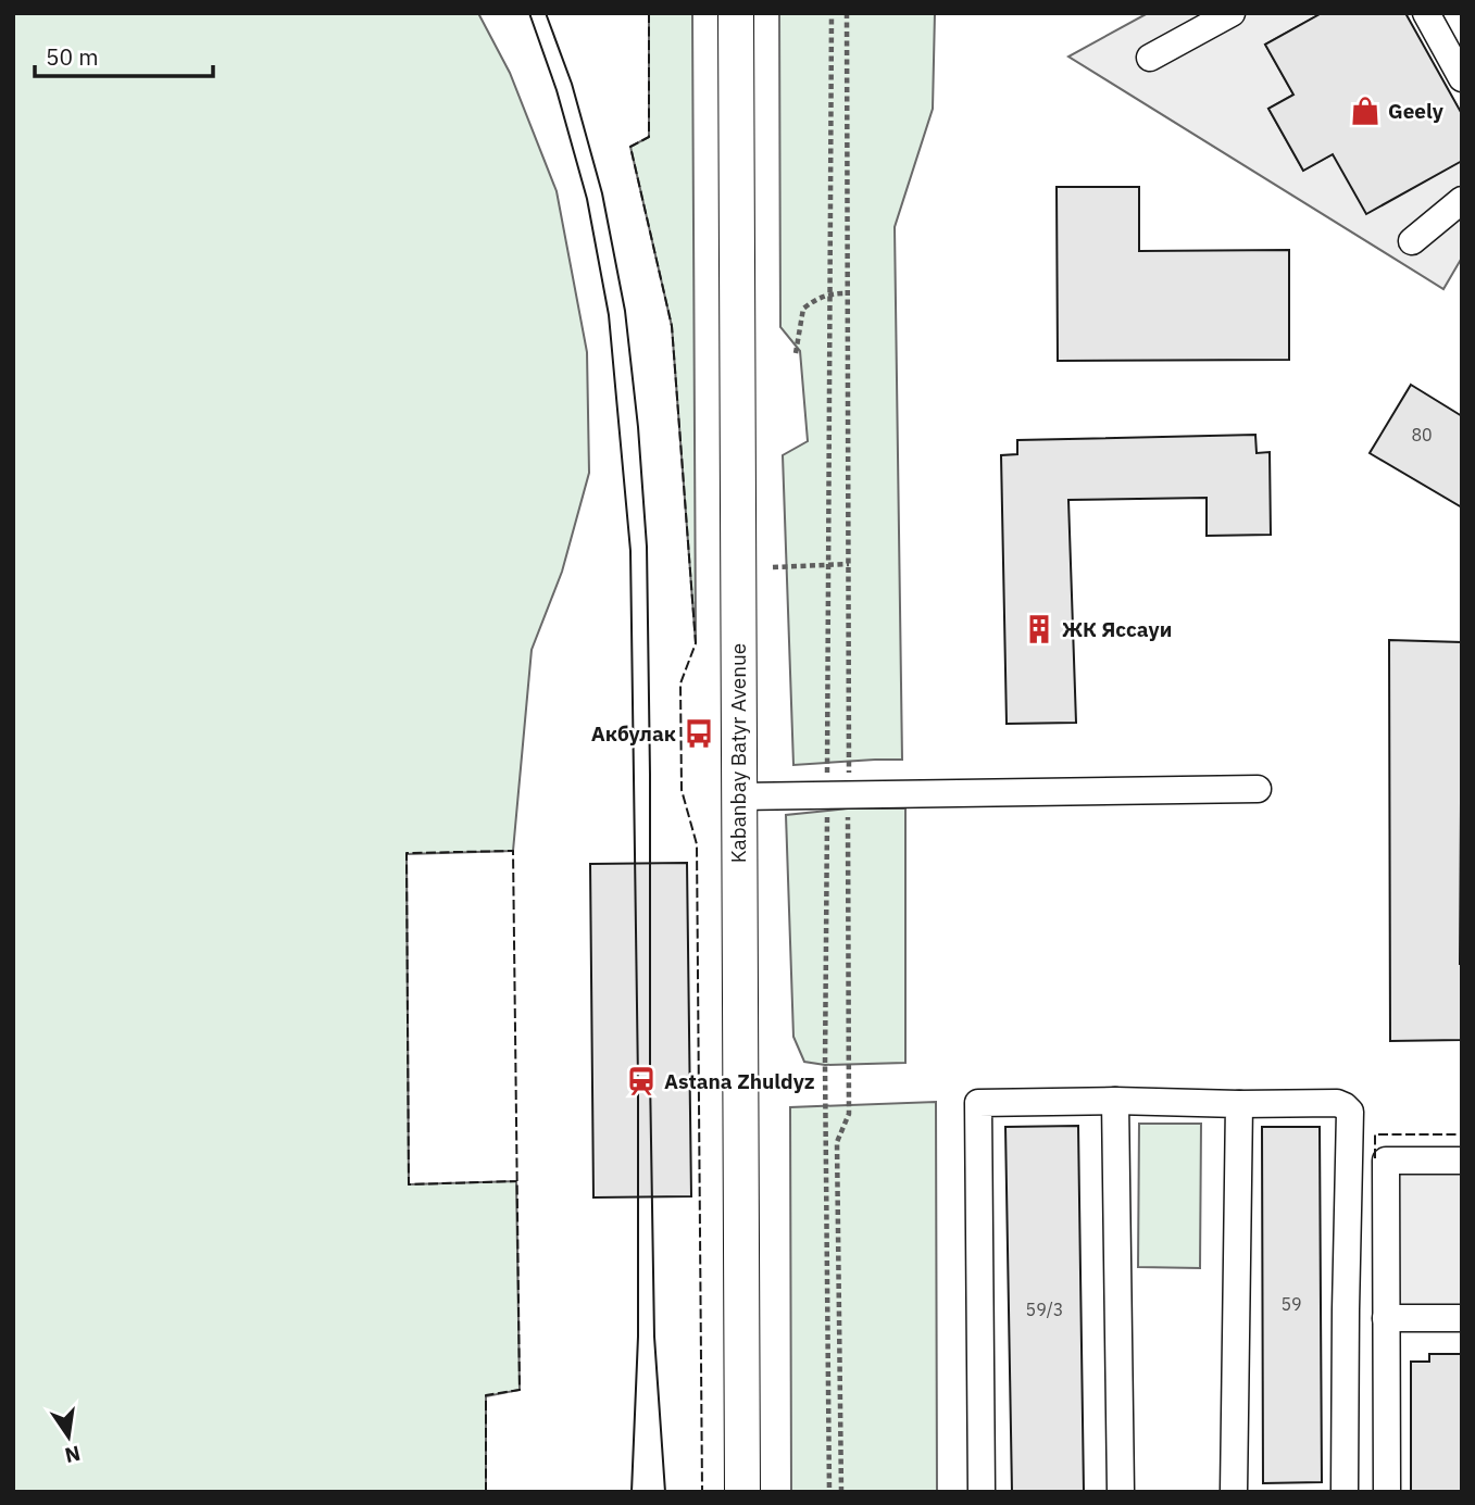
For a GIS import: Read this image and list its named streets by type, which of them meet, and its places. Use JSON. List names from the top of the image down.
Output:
{
  "streets": {
    "main road": ["Kabanbay Batyr Avenue"]
  },
  "places": {
    "shop": ["Geely"],
    "building": ["ЖК Яссауи"],
    "bus stop": ["Акбулак"],
    "station": ["Astana Zhuldyz"]
  },
  "house_numbers": ["80", "59", "59/3"],
  "scale_bar": "50 m",
  "north": "bottom"
}
